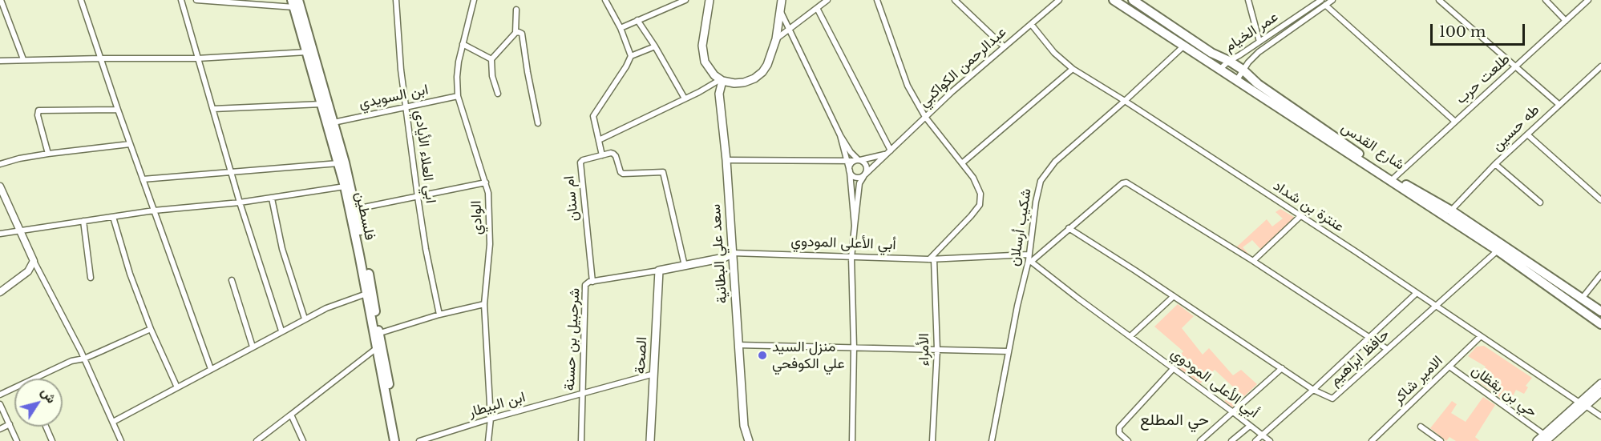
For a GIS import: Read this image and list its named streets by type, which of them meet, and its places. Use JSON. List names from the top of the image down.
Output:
{
  "streets": {
    "main road": [
      "شارع القدس",
      "فلسطين",
      "أبي الأعلى المودوي",
      "سعد علي البطانية",
      "الصحة"
    ],
    "street": [
      "عمر الخيام",
      "عبدالرحمن الكواكبي",
      "طلعت حرب",
      "ابن السويدي",
      "طه حسين",
      "ابي العلاء الأيادي",
      "ام سنان",
      "عنترة بن شداد",
      "الوادي",
      "شكيب أرسلان",
      "شرحبيل بن حسنة",
      "الأمراء",
      "حافظ ابراهيم",
      "الامير شاكر",
      "حي بن يقظان",
      "ابن البيطار"
    ]
  },
  "crossings": [
    ["عمر الخيام", "شارع القدس"],
    ["عبدالرحمن الكواكبي", "عنترة بن شداد"],
    ["عبدالرحمن الكواكبي", "سعد علي البطانية"],
    ["طلعت حرب", "شارع القدس"],
    ["ابن السويدي", "ابي العلاء الأيادي"],
    ["ابن السويدي", "فلسطين"],
    ["ابن السويدي", "الوادي"],
    ["طه حسين", "شارع القدس"],
    ["ام سنان", "شرحبيل بن حسنة"],
    ["عنترة بن شداد", "شكيب أرسلان"],
    ["عنترة بن شداد", "حافظ ابراهيم"],
    ["عنترة بن شداد", "الامير شاكر"],
    ["الوادي", "ابن البيطار"],
    ["شكيب أرسلان", "أبي الأعلى المودوي"],
    ["أبي الأعلى المودوي", "سعد علي البطانية"],
    ["أبي الأعلى المودوي", "شرحبيل بن حسنة"],
    ["أبي الأعلى المودوي", "الأمراء"],
    ["أبي الأعلى المودوي", "الصحة"],
    ["شرحبيل بن حسنة", "الصحة"],
    ["شرحبيل بن حسنة", "ابن البيطار"],
    ["الصحة", "ابن البيطار"],
    ["الامير شاكر", "حي بن يقظان"]
  ],
  "districts": ["حي المطلع"],
  "places": ["منزل السيد علي الكوفحي"],
  "scale_bar": "100 m",
  "north": "top right"
}
